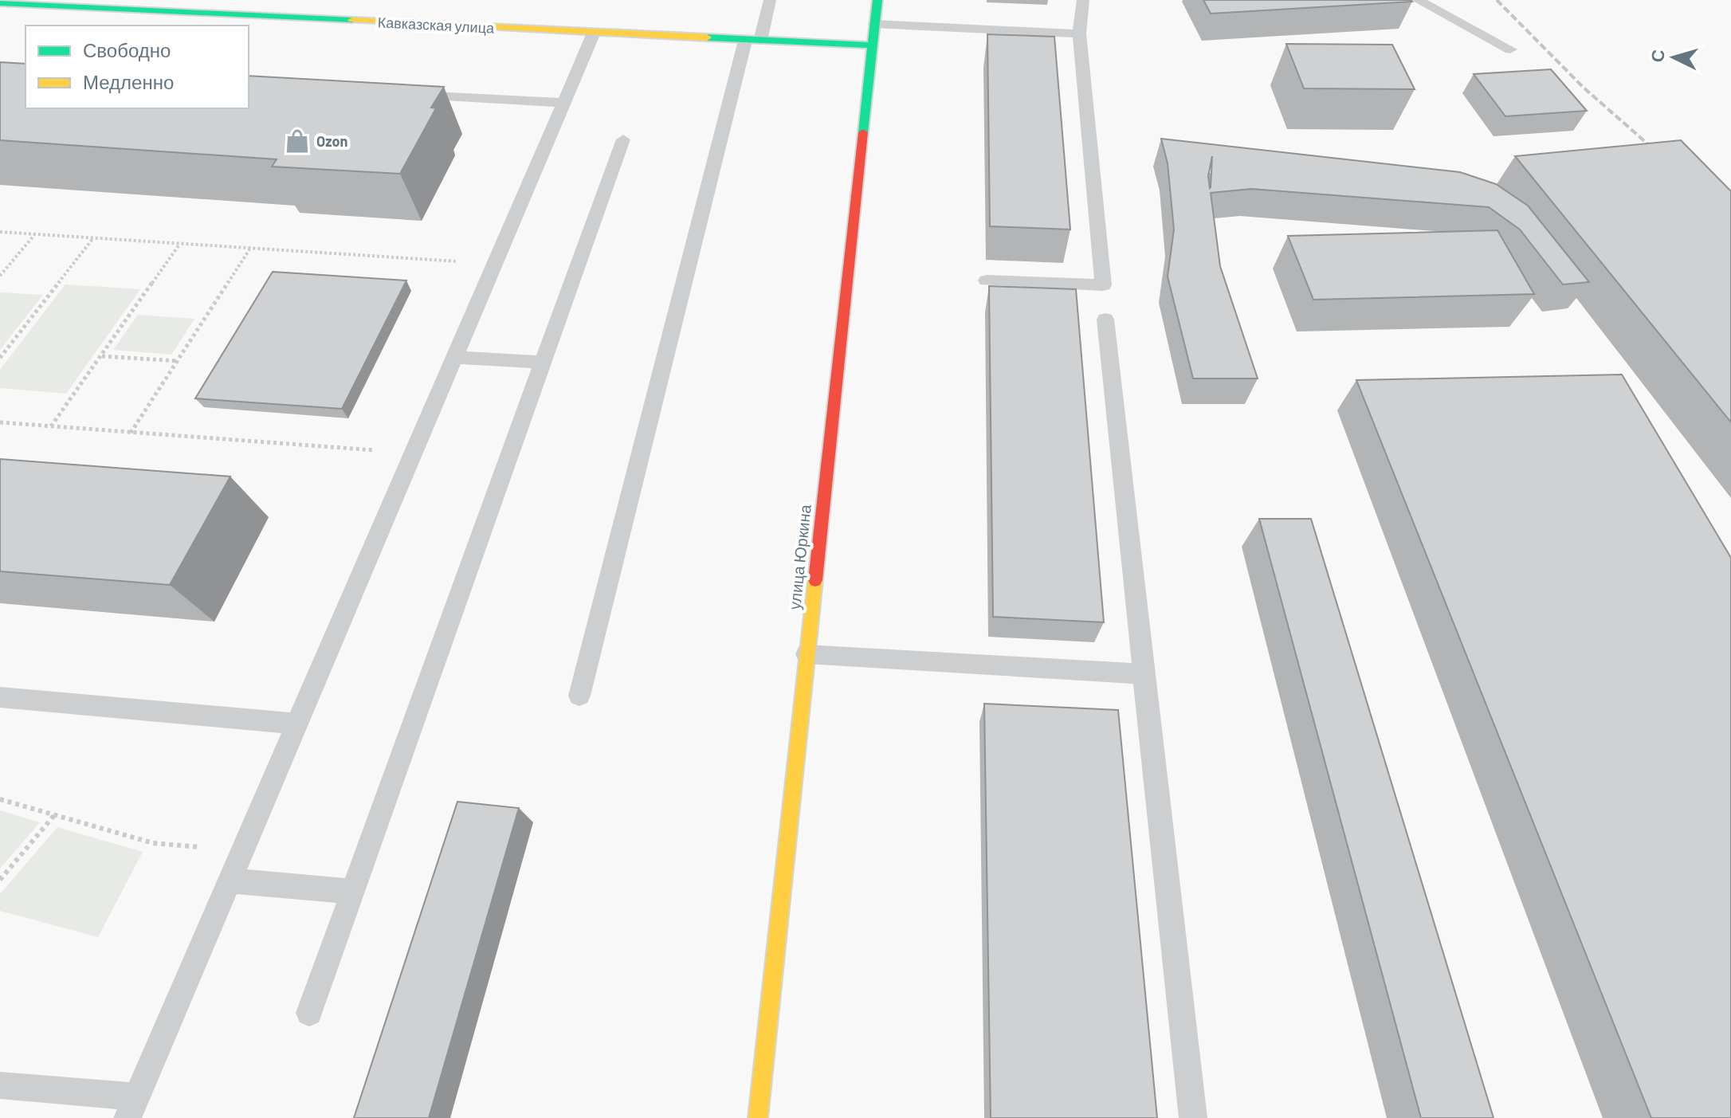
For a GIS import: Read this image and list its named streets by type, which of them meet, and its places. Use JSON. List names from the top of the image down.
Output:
{
  "streets": {
    "main road": ["Кавказская улица", "улица Юркина"]
  },
  "crossings": [
    ["Кавказская улица", "улица Юркина"]
  ],
  "places": {
    "shop": ["Ozon"]
  },
  "legend": ["Свободно", "Медленно"],
  "north": "left"
}
